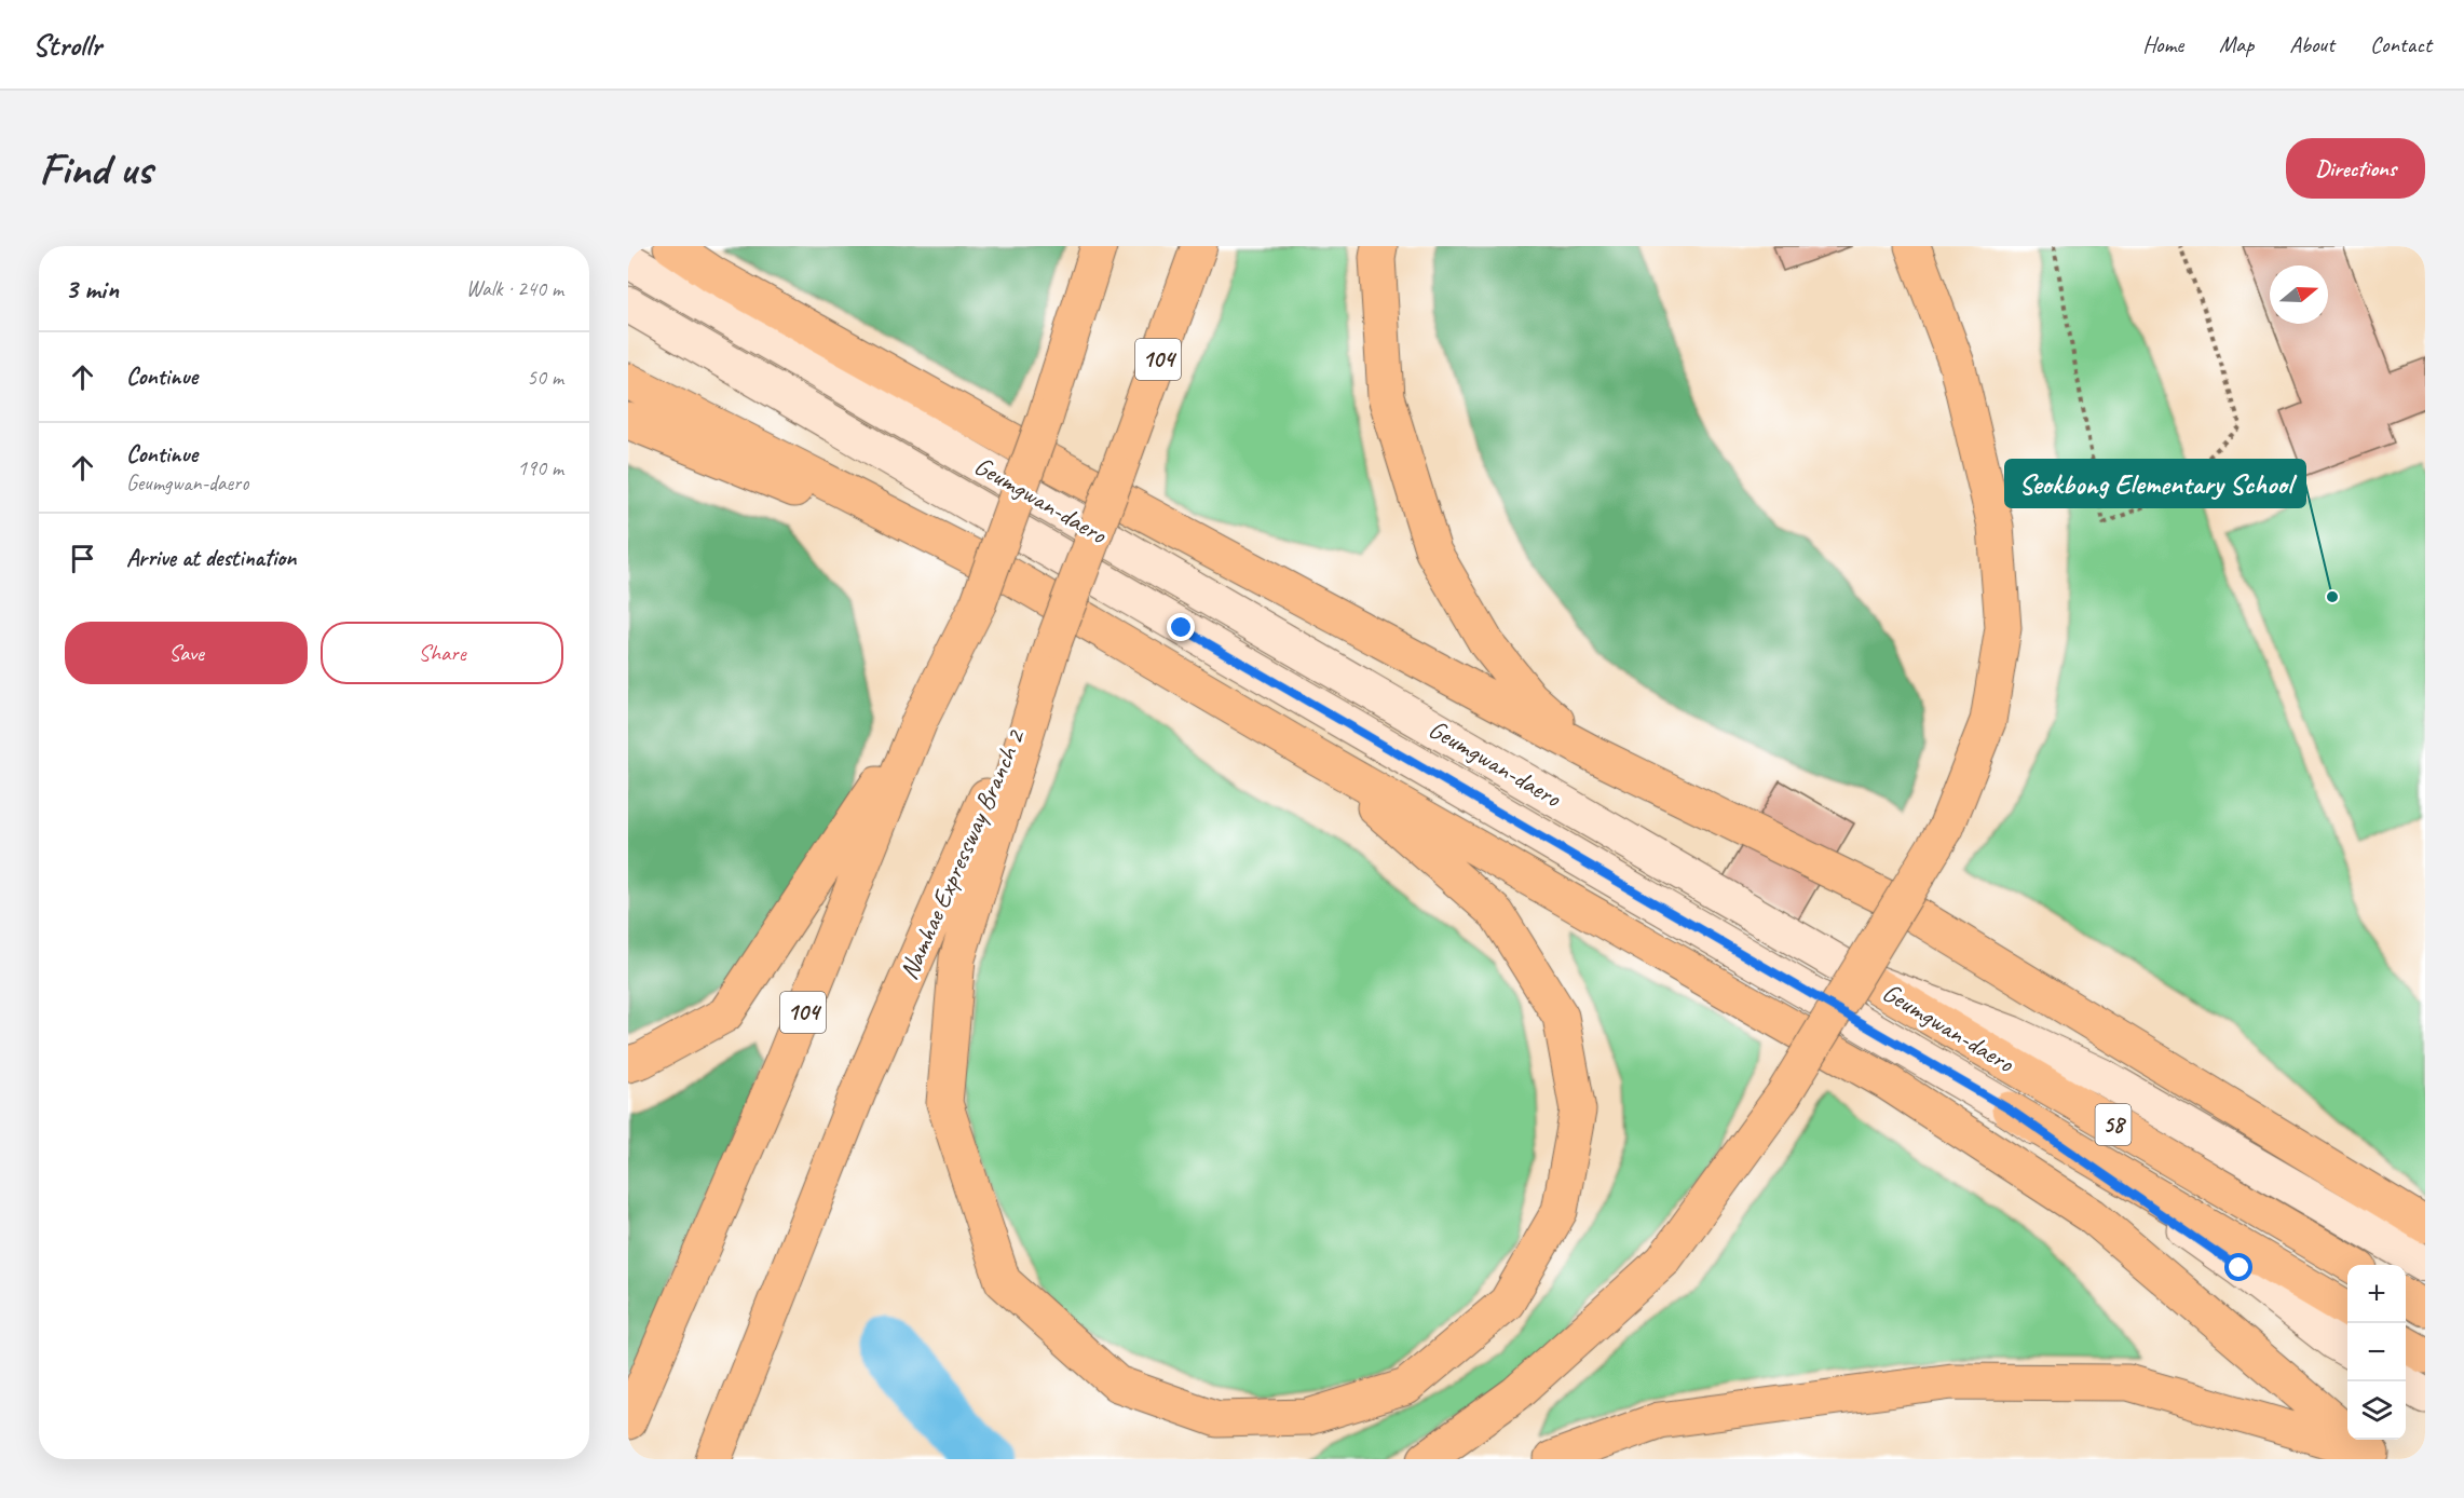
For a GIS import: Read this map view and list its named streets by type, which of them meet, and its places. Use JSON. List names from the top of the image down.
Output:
{
  "streets": {
    "main road": [
      "104",
      "Geumgwan-daero",
      "Namhae Expressway Branch 2",
      "58"
    ]
  },
  "places": ["Seokbong Elementary School"],
  "north": "right",
  "page": {
    "header": "Strollr",
    "nav": [
      "Home",
      "Map",
      "About",
      "Contact"
    ],
    "buttons": [
      "Directions",
      ["Save", "Share"]
    ],
    "title": "Find us",
    "heading": ["3 min", "Walk · 240 m"],
    "list": [
      ["Continue", "50 m"],
      ["Continue", "Geumgwan-daero", "190 m"],
      "Arrive at destination"
    ],
    "map_buttons": ["+", "−"]
  }
}
